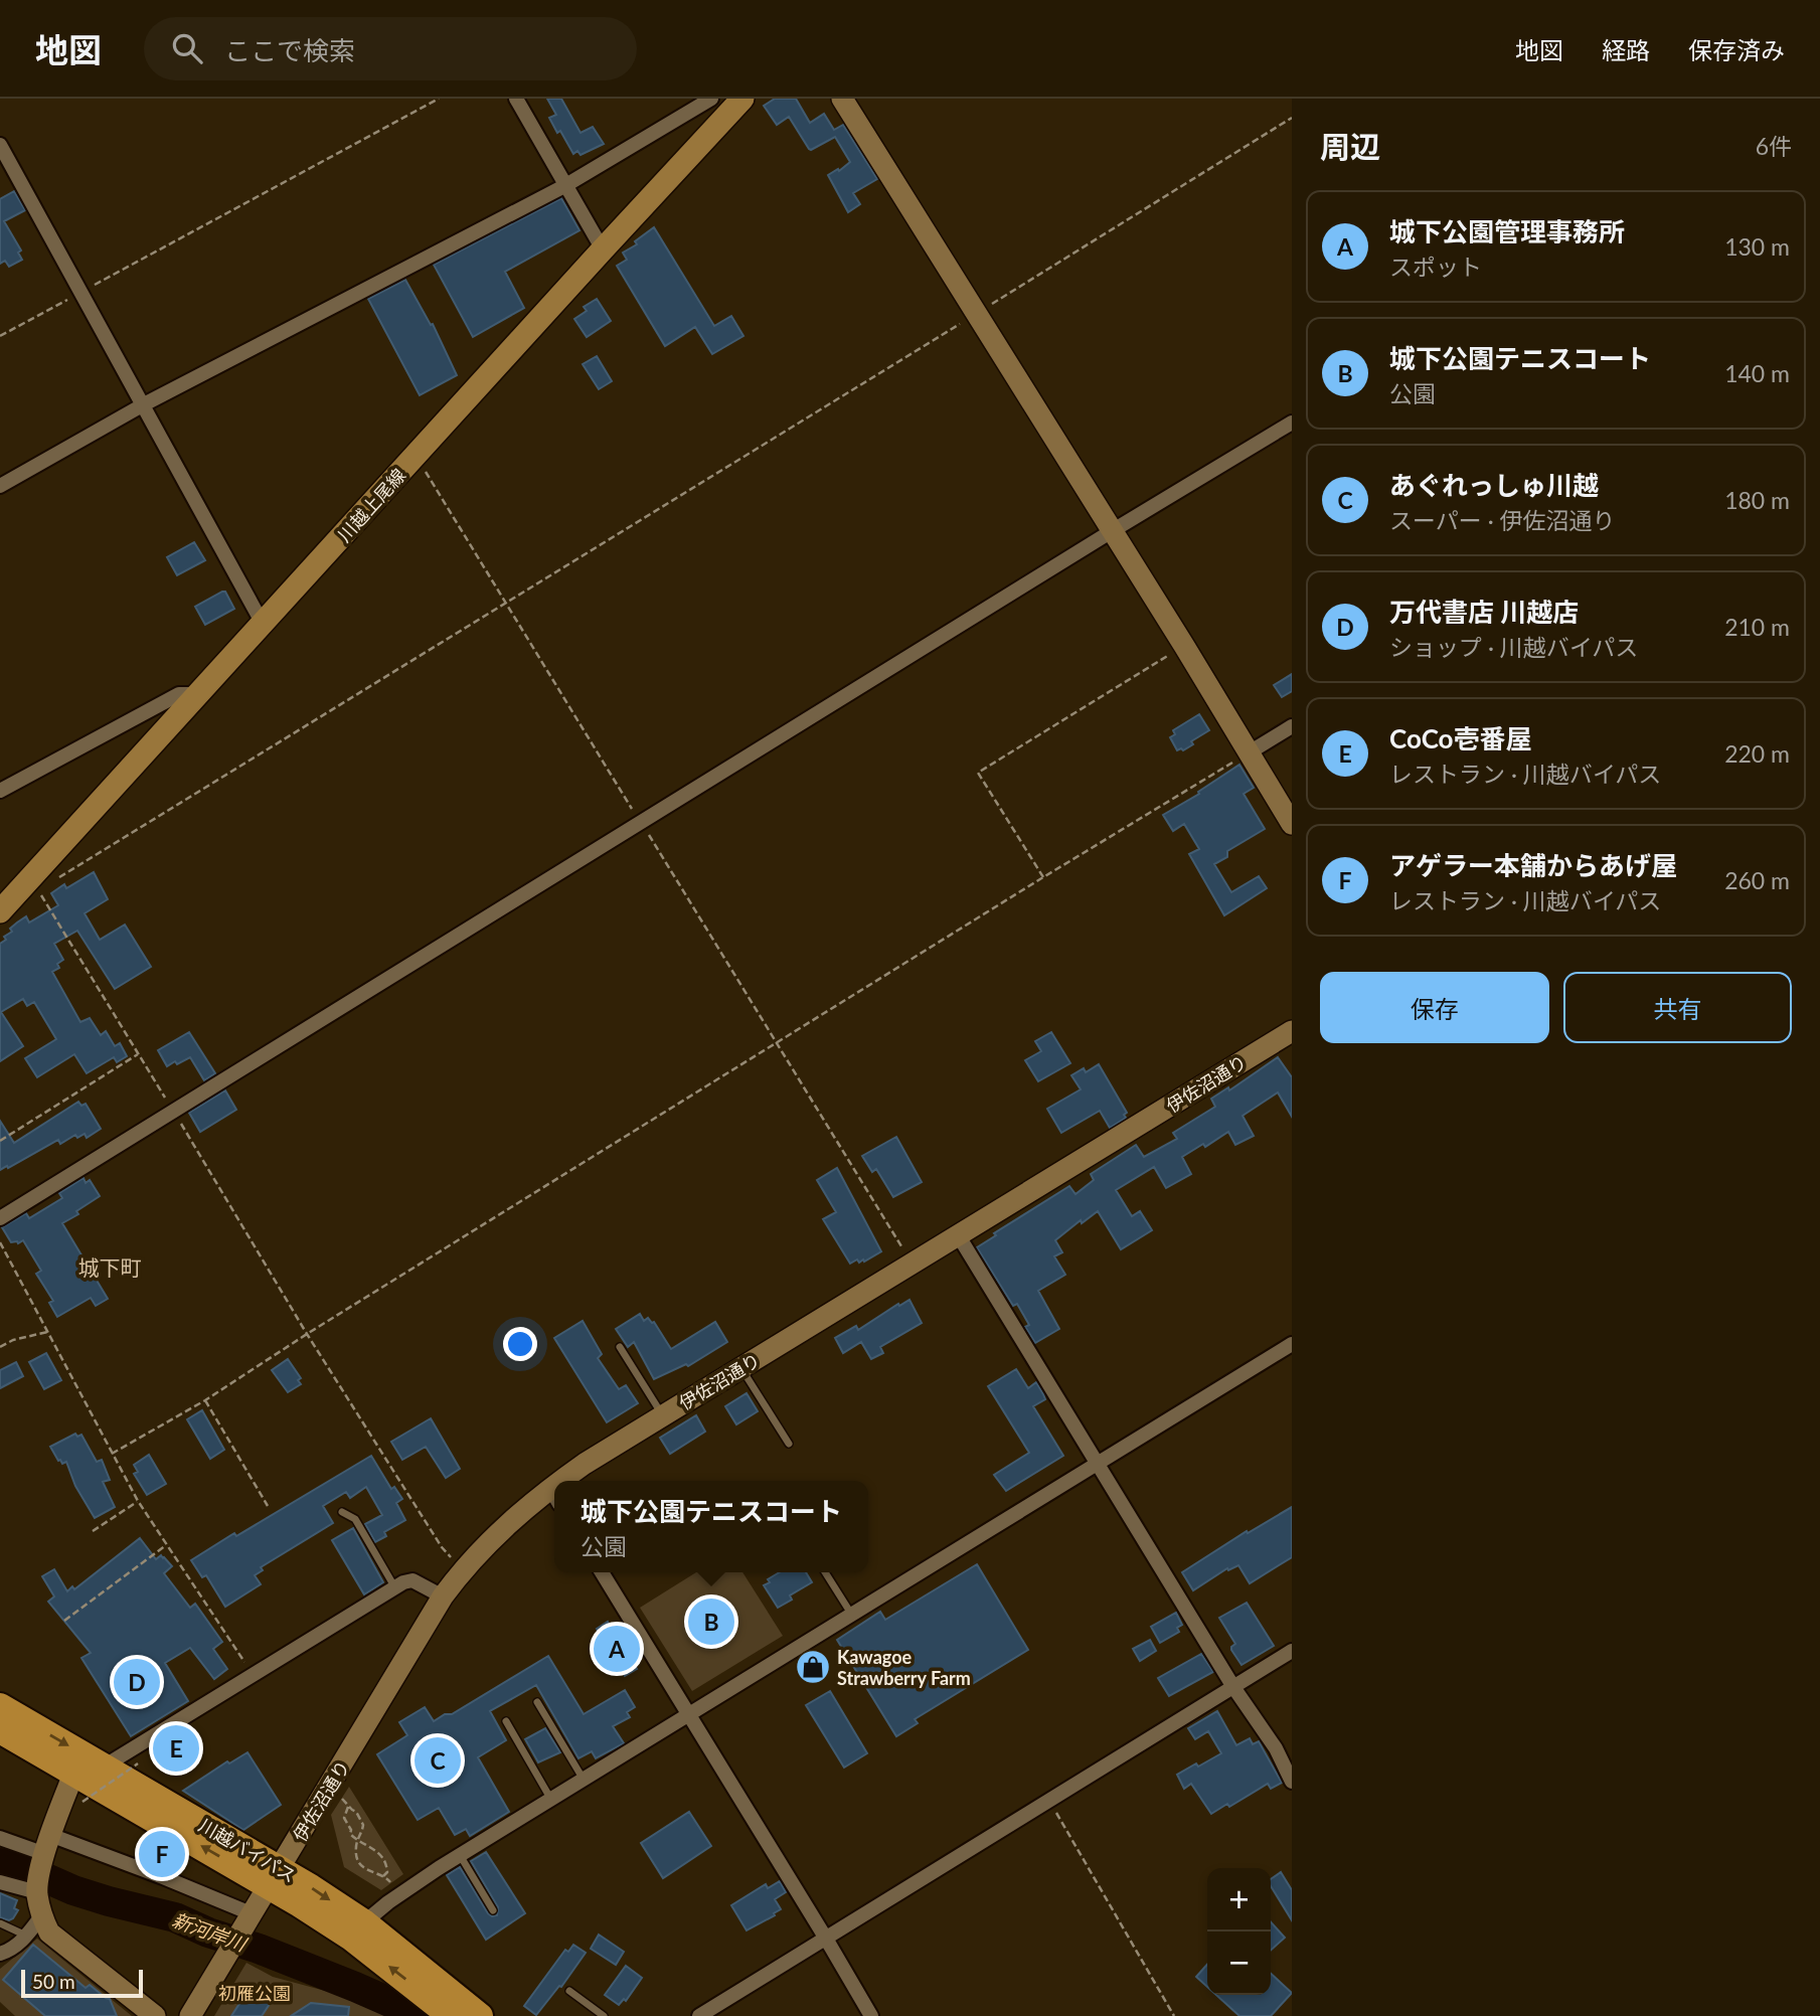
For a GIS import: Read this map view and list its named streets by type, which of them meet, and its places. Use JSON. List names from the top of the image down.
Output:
{
  "streets": {
    "highway": ["川越バイパス"],
    "main road": ["川越上尾線"],
    "street": ["伊佐沼通り"]
  },
  "crossings": [
    ["伊佐沼通り", "川越バイパス"]
  ],
  "districts": ["城下町"],
  "water": ["新河岸川"],
  "parks": ["初雁公園"],
  "places": {
    "shop": ["Kawagoe Strawberry Farm"]
  },
  "scale_bar": "50 m",
  "page": {
    "header": "地図",
    "search": "ここで検索",
    "nav": ["地図", "経路", "保存済み"],
    "heading": ["周辺", "6件"],
    "list": [
      {
        "mark": "A",
        "name": "城下公園管理事務所",
        "note": "スポット",
        "value": "130 m"
      },
      {
        "mark": "B",
        "name": "城下公園テニスコート",
        "note": "公園",
        "value": "140 m"
      },
      {
        "mark": "C",
        "name": "あぐれっしゅ川越",
        "note": "スーパー · 伊佐沼通り",
        "value": "180 m"
      },
      {
        "mark": "D",
        "name": "万代書店 川越店",
        "note": "ショップ · 川越バイパス",
        "value": "210 m"
      },
      {
        "mark": "E",
        "name": "CoCo壱番屋",
        "note": "レストラン · 川越バイパス",
        "value": "220 m"
      },
      {
        "mark": "F",
        "name": "アゲラー本舗からあげ屋",
        "note": "レストラン · 川越バイパス",
        "value": "260 m"
      }
    ],
    "buttons": ["保存", "共有"],
    "popup": ["城下公園テニスコート", "公園"],
    "pins": [
      "B",
      "A",
      "D",
      "E",
      "C",
      "F"
    ],
    "map_buttons": ["+", "−"],
    "scale": "50 m"
  }
}
